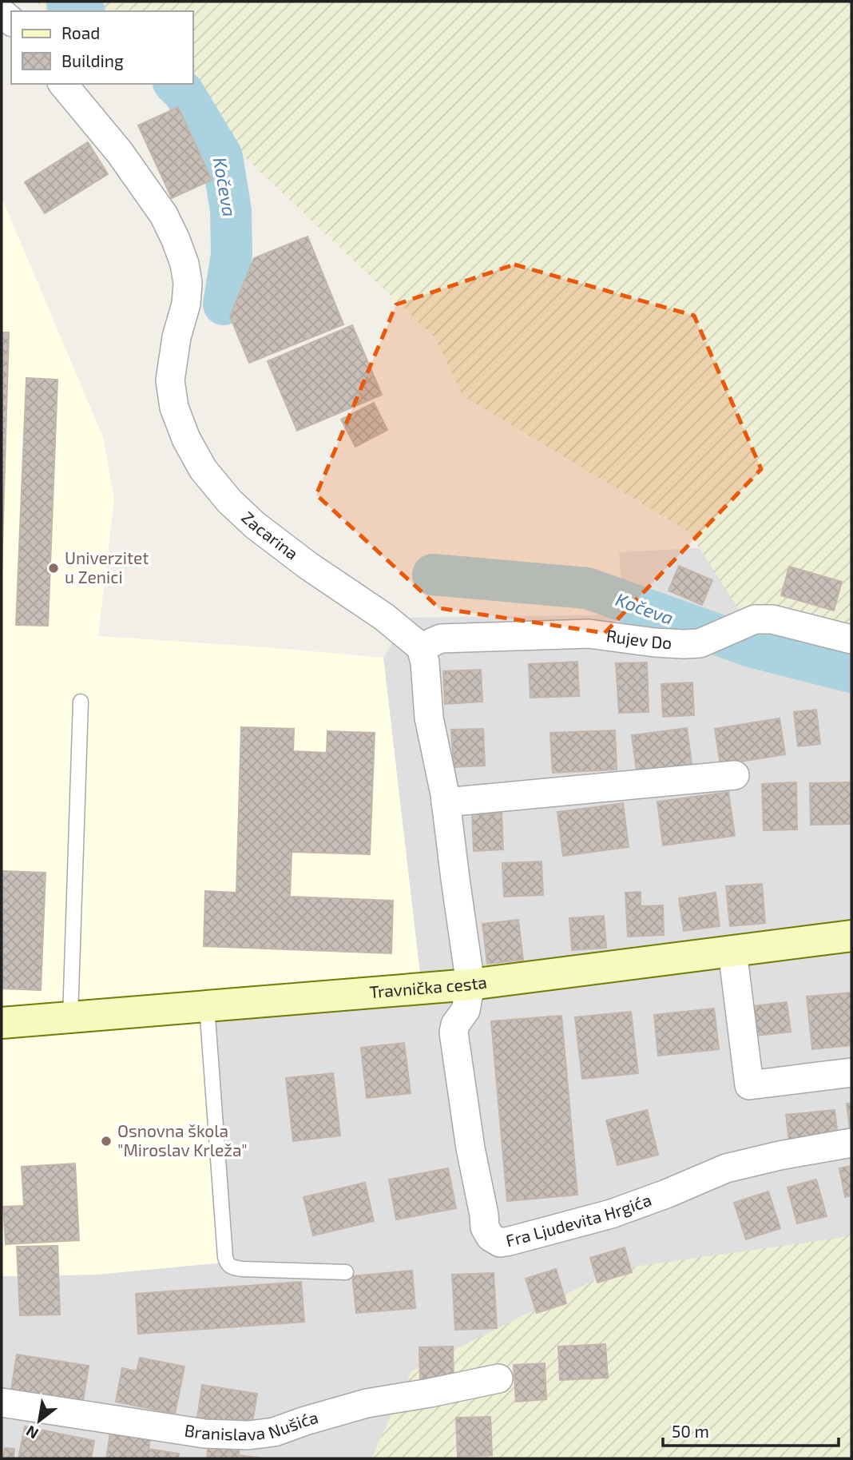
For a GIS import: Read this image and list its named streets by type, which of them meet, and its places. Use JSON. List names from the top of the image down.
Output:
{
  "streets": {
    "main road": ["Travnička cesta"],
    "street": [
      "Zacarina",
      "Rujev Do",
      "Fra Ljudevita Hrgića",
      "Branislava Nušića"
    ]
  },
  "crossings": [
    ["Zacarina", "Rujev Do"],
    ["Travnička cesta", "Fra Ljudevita Hrgića"]
  ],
  "water": ["Kočeva"],
  "places": ["Univerzitet u Zenici", "Osnovna škola \"Miroslav Krleža\""],
  "legend": ["Road", "Building"],
  "scale_bar": "50 m",
  "north": "bottom left"
}
